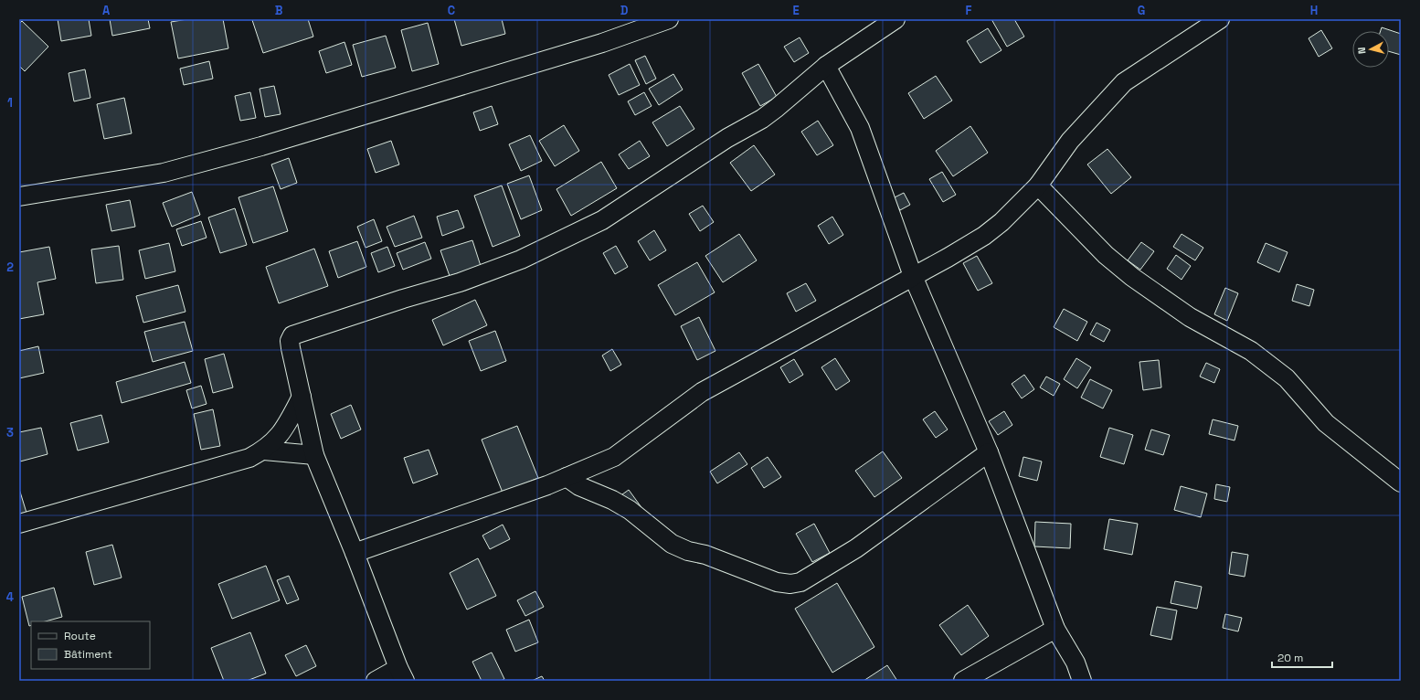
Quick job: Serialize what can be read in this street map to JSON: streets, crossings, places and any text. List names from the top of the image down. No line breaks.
{"legend":["Route","Bâtiment"],"scale_bar":"20 m","north":"left","grid":{"columns":["A","B","C","D","E","F","G","H"],"rows":["1","2","3","4"]}}
